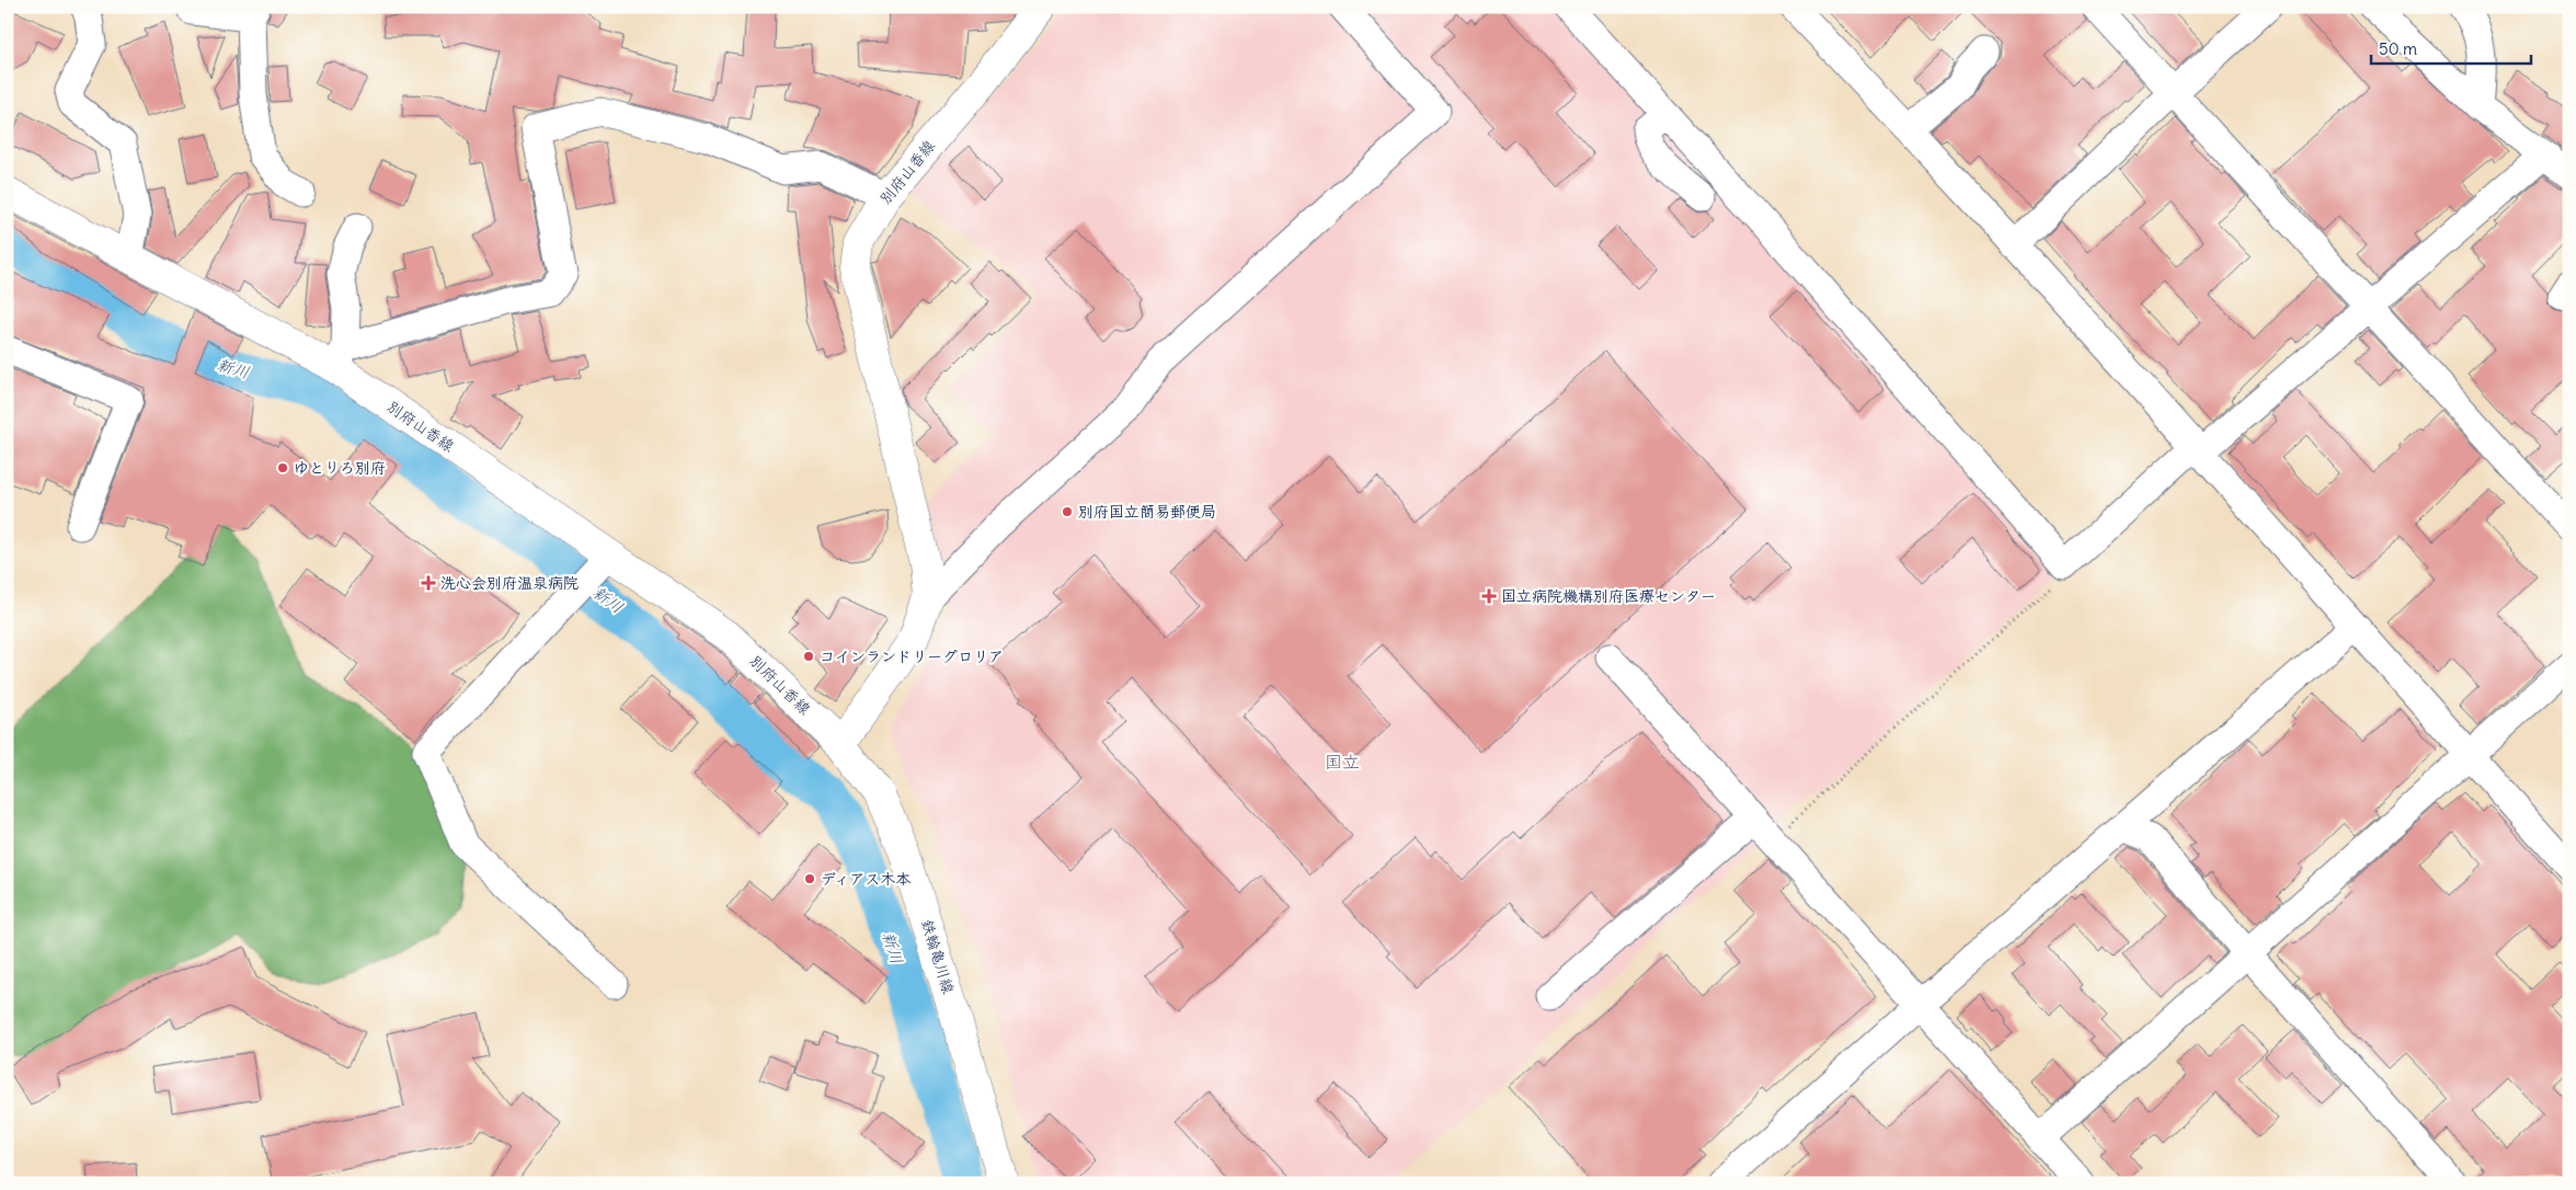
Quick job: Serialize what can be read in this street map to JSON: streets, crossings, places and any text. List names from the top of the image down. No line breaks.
{"streets":{"main road":["別府山香線","鉄輪亀川線"]},"crossings":[["別府山香線","鉄輪亀川線"]],"districts":["国立"],"water":["新川"],"places":{"other":["ゆとりろ別府","別府国立簡易郵便局","コインランドリーグロリア","ディアス木本"],"health":["洗心会別府温泉病院","国立病院機構別府医療センター"]},"scale_bar":"50 m"}
